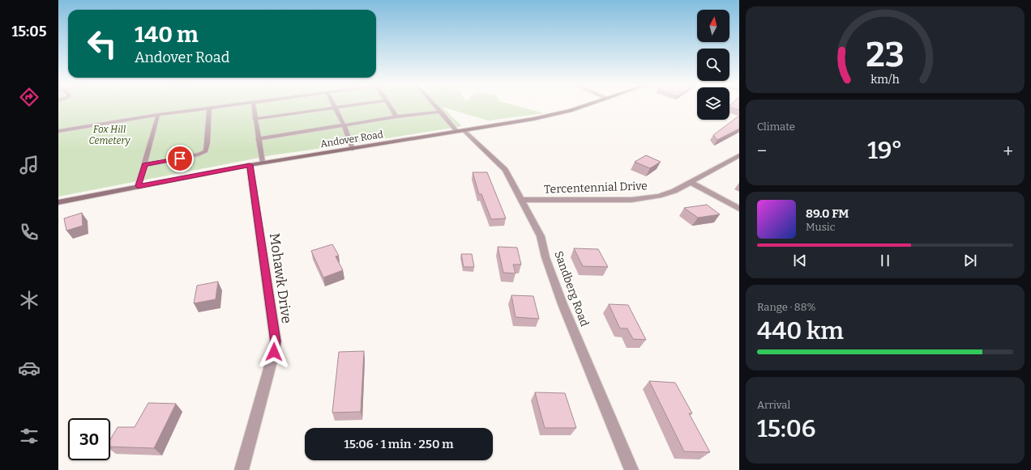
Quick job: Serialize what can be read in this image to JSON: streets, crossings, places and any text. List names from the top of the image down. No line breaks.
{"streets":{"main road":["Andover Road"],"street":["Tercentennial Drive","Mohawk Drive","Sandberg Road"]},"crossings":[["Andover Road","Mohawk Drive"],["Andover Road","Sandberg Road"],["Tercentennial Drive","Sandberg Road"]],"parks":["Fox Hill Cemetery"],"north":"top","page":{"tabs":"15:05","turn":["140 m","Andover Road"],"tile":["Climate",["Range · 88%","440 km"],["Arrival","15:06"]],"heat":["−","19°","+"],"song":["89.0 FM","Music"],"limit":"30","trip":"15:06 · 1 min · 250 m","gauge":["23","km/h"]}}
